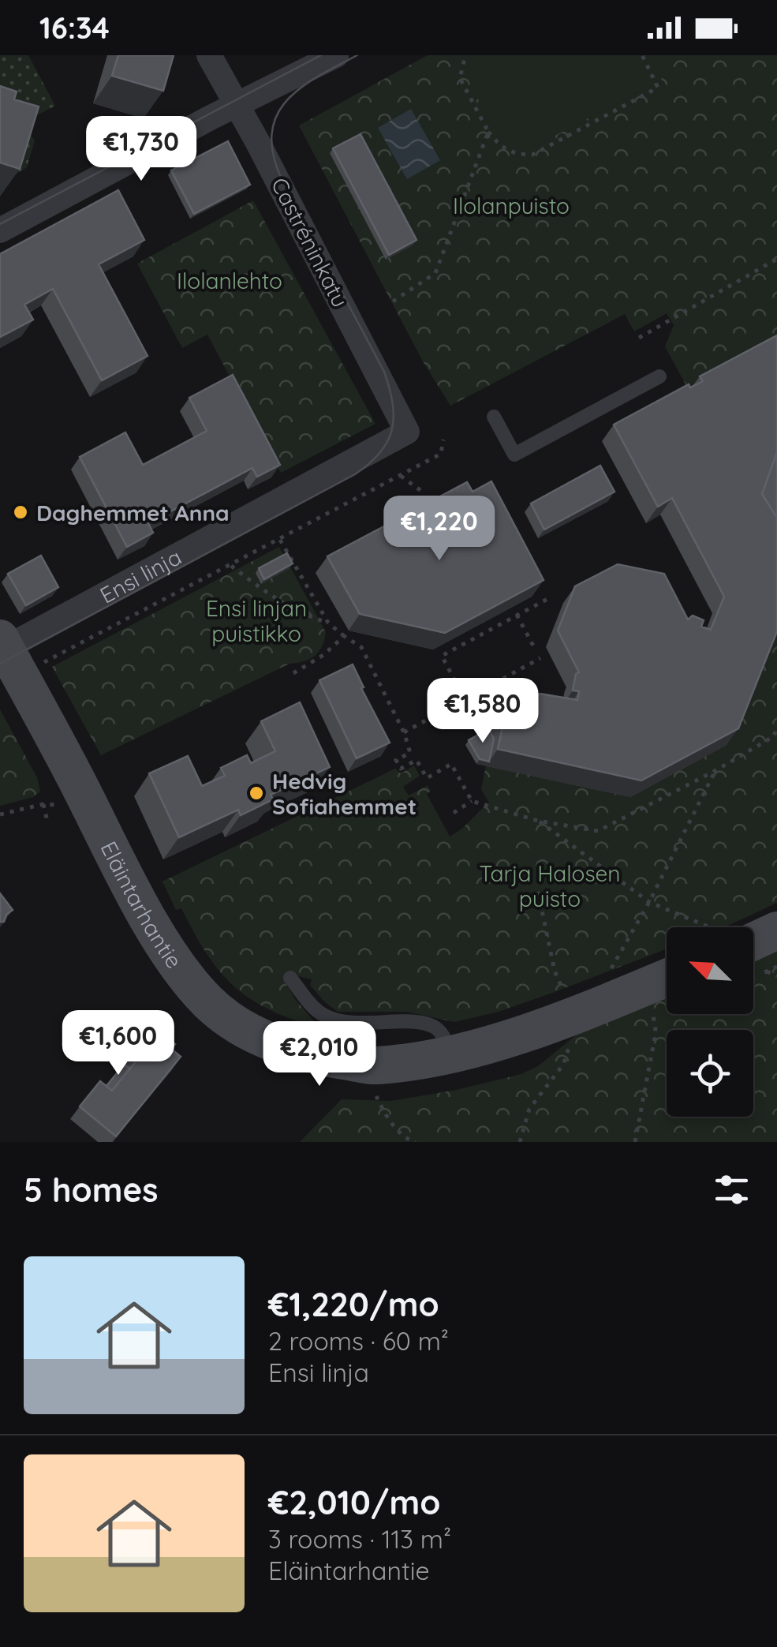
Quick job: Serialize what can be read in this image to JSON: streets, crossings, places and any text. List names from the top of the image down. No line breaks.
{"streets":{"main road":["Eläintarhantie"],"street":["Castréninkatu","Ensi linja"]},"crossings":[["Castréninkatu","Ensi linja"],["Ensi linja","Eläintarhantie"]],"parks":["Ilolanpuisto","Ilolanlehto","Ensi linjan puistikko","Tarja Halosen puisto"],"places":["Daghemmet Anna","Hedvig Sofiahemmet"],"north":"top left","page":{"status":"16:34","price":["€1,730","€1,220","€1,580","€1,600","€2,010"],"heading":"5 homes","list":[{"name":"€1,220/mo","note":"2 rooms · 60 m² · Ensi linja"},{"name":"€2,010/mo","note":"3 rooms · 113 m² · Eläintarhantie"}]}}
